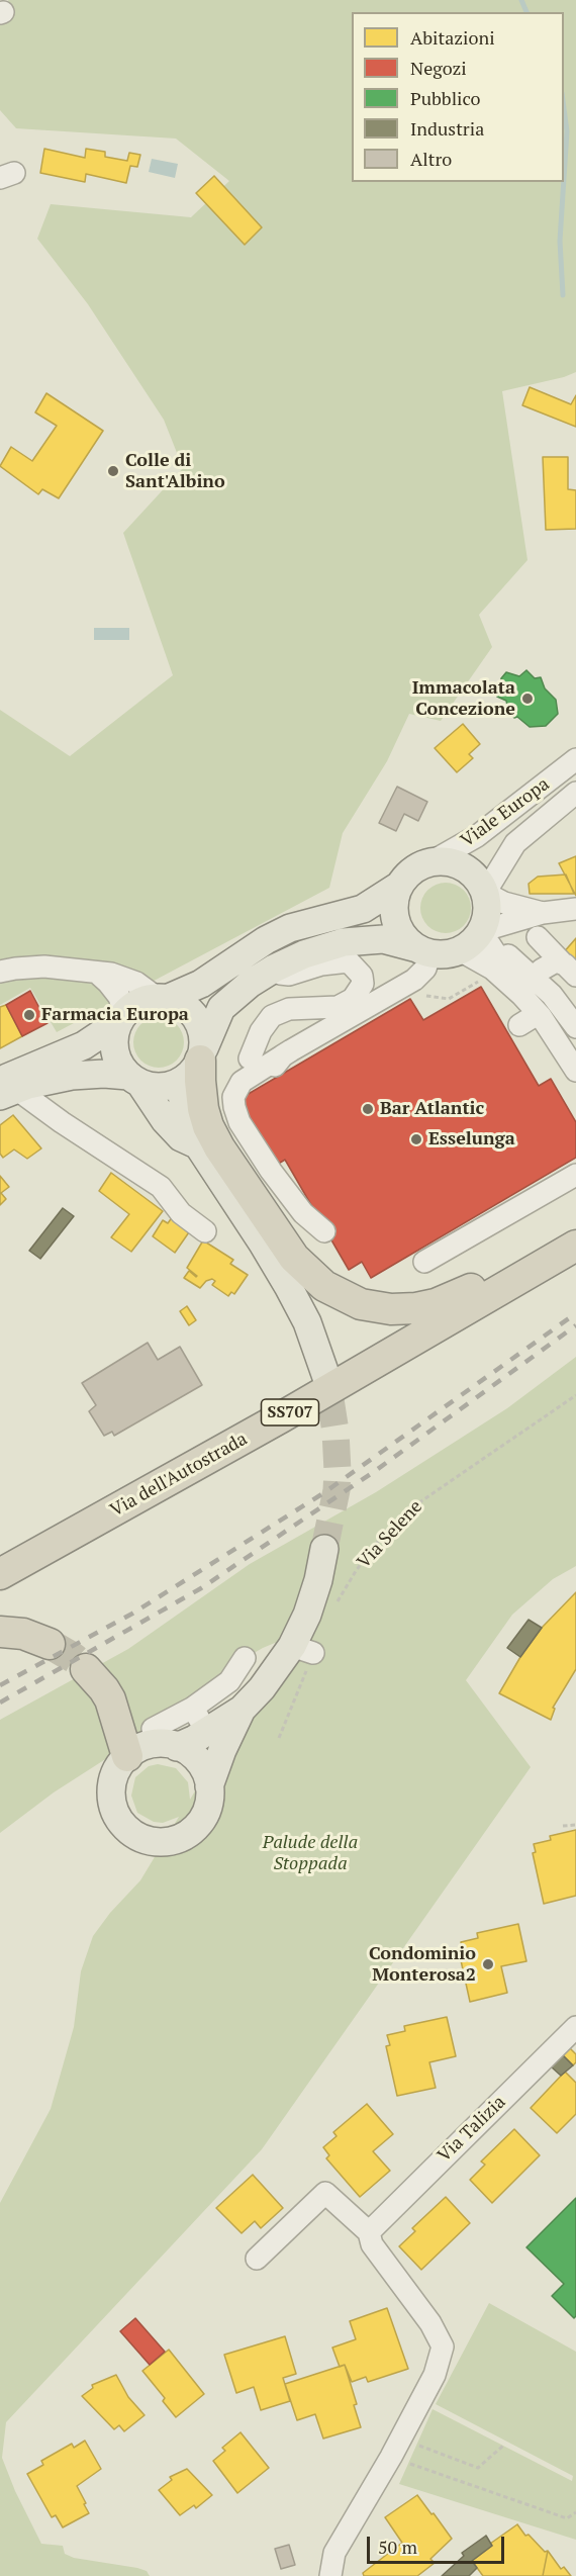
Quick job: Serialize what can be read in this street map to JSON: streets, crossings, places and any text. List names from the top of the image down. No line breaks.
{"streets":{"highway":["SS707","Via dell'Autostrada"],"street":["Viale Europa","Via Talizia"],"path":["Via Selene"]},"parks":["Palude della Stoppada"],"places":["Colle di Sant'Albino","Immacolata Concezione","Farmacia Europa","Bar Atlantic","Esselunga","Condominio Monterosa2"],"legend":["Abitazioni","Negozi","Pubblico","Industria","Altro"],"scale_bar":"50 m"}
